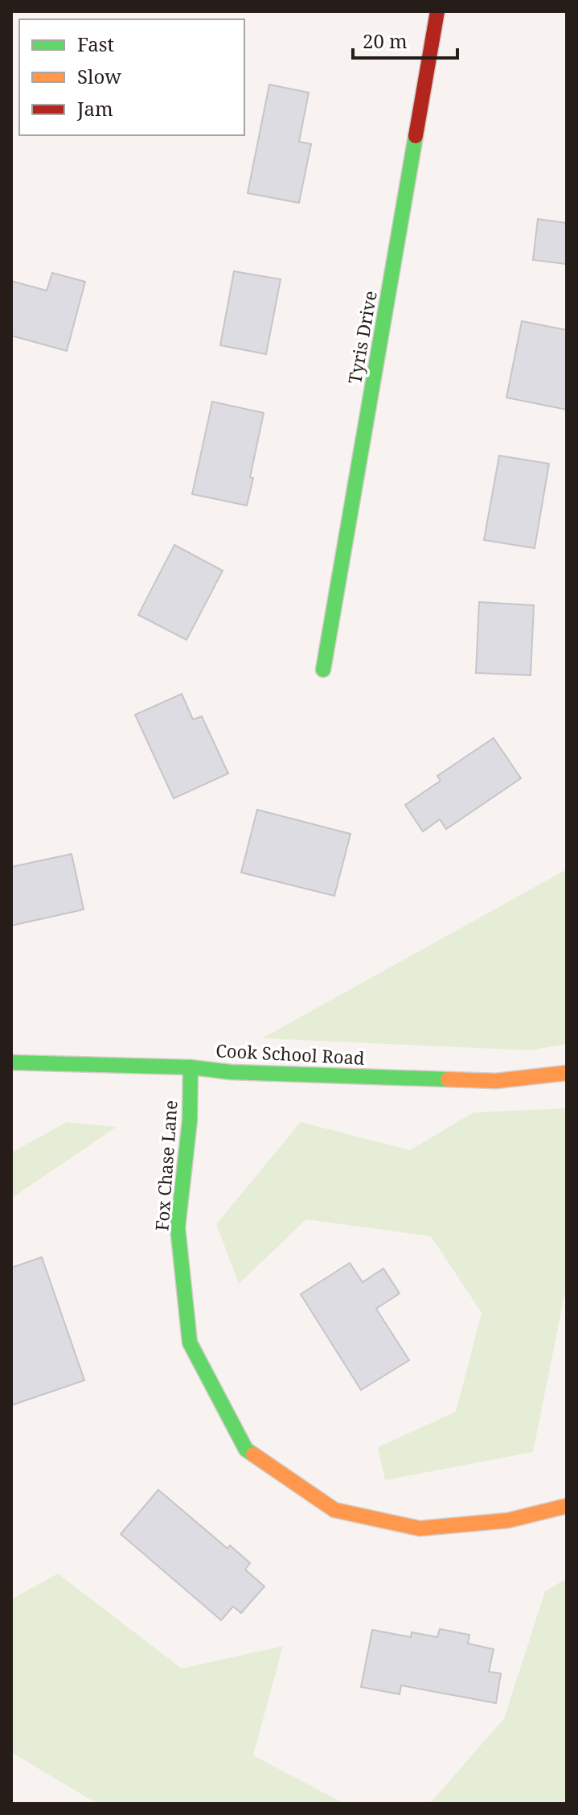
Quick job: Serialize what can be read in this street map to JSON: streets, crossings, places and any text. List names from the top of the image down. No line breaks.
{"streets":{"street":["Tyris Drive","Cook School Road","Fox Chase Lane"]},"crossings":[["Cook School Road","Fox Chase Lane"]],"legend":["Fast","Slow","Jam"],"scale_bar":"20 m"}
